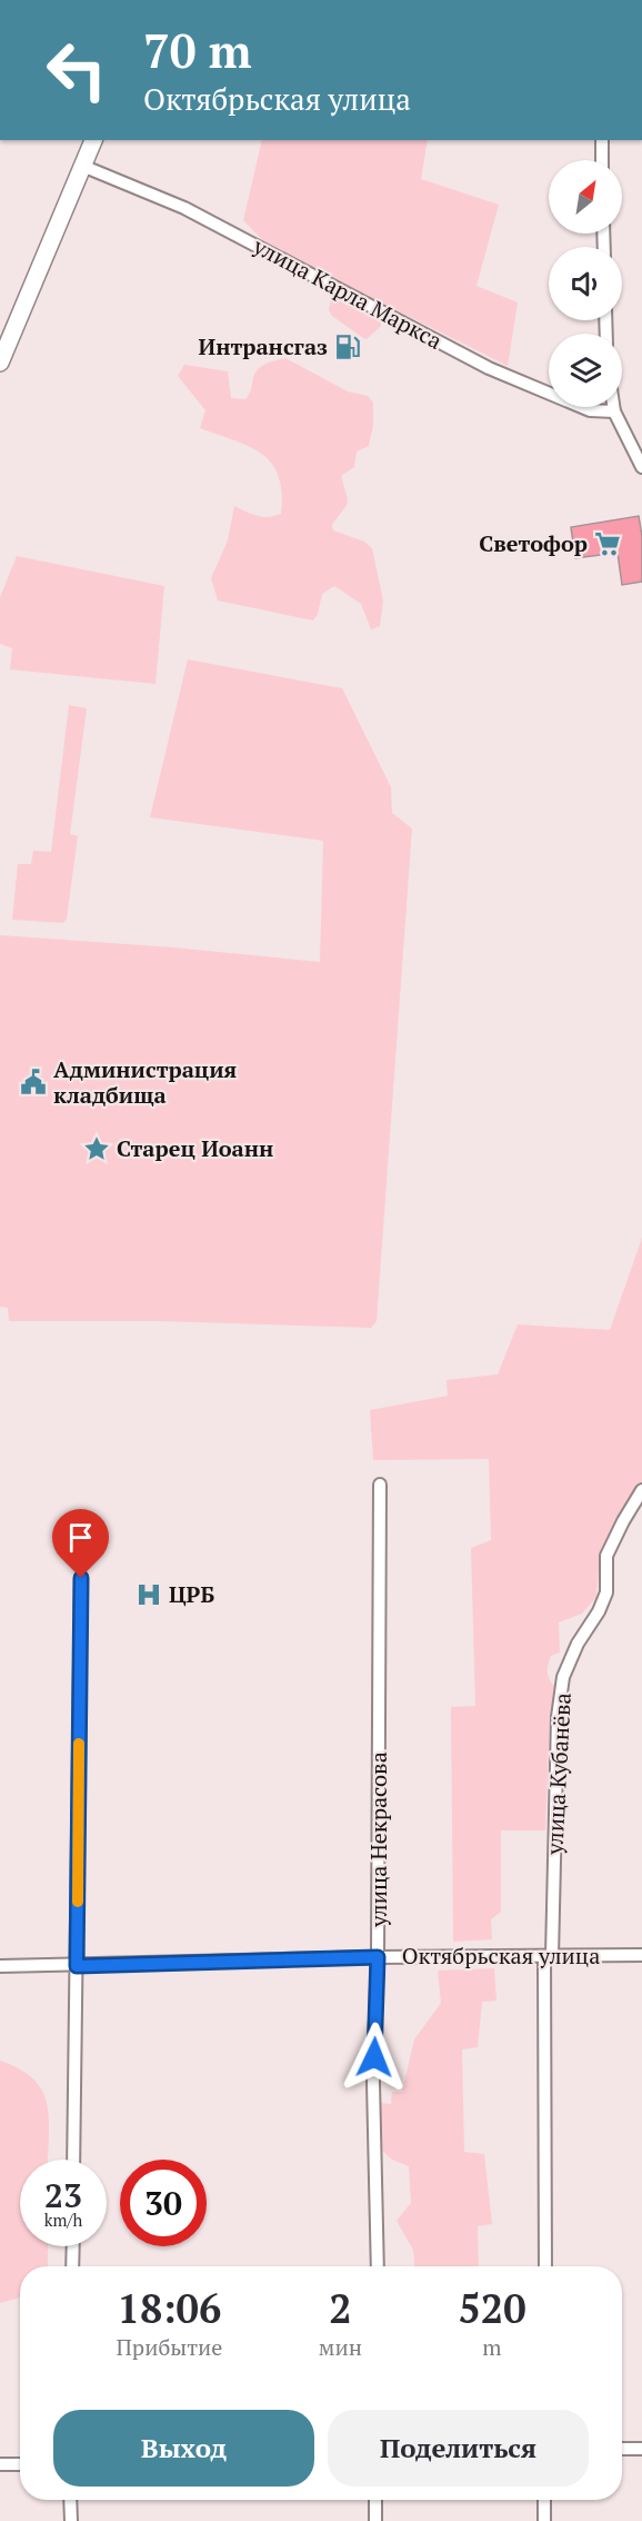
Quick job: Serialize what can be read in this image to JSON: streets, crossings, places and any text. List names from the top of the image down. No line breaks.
{"streets":{"street":["улица Карла Маркса","улица Кубанёва","улица Некрасова","Октябрьская улица"]},"crossings":[["улица Кубанёва","Октябрьская улица"],["улица Некрасова","Октябрьская улица"]],"places":{"fuel station":["Интрансгаз"],"supermarket":["Светофор"],"public building":["Администрация кладбища"],"place":["Старец Иоанн"],"hospital":["ЦРБ"]},"north":"top right","page":{"turn":["70 m","Октябрьская улица"],"speed":"23 km/h","limit":"30","eta":["18:06","Прибытие","2","мин","520","m"],"buttons":["Выход","Поделиться"]}}
